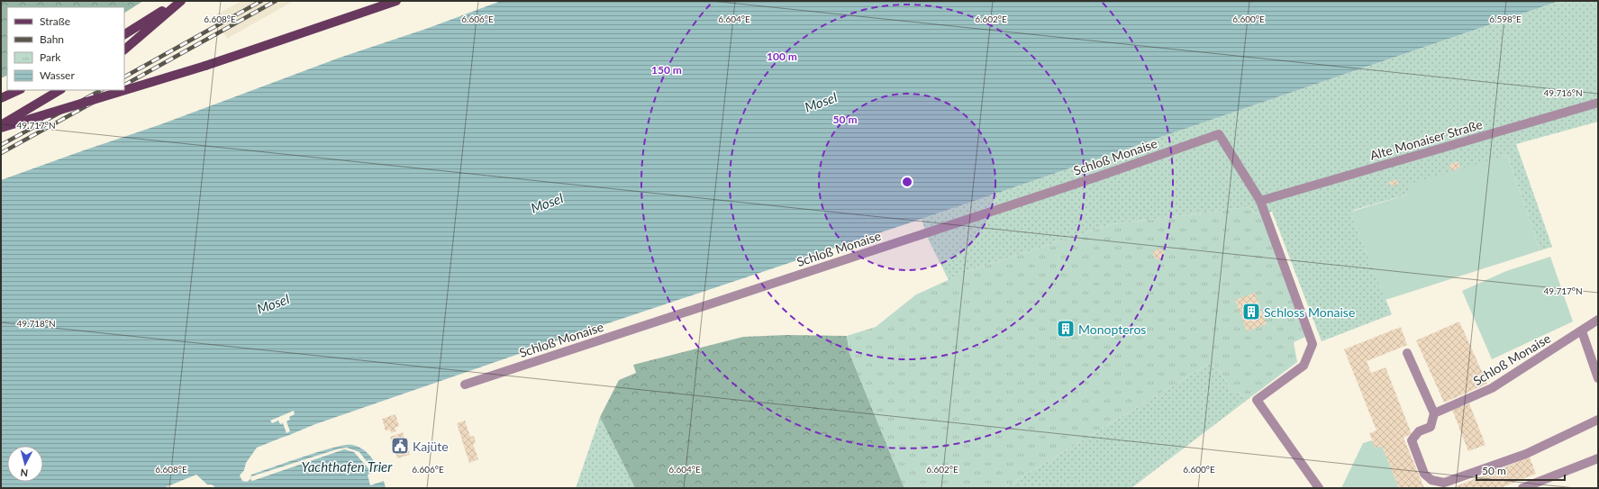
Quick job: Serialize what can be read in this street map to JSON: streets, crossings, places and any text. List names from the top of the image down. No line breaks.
{"streets":{"street":["Alte Monaiser Straße","Schloß Monaise"]},"crossings":[["Alte Monaiser Straße","Schloß Monaise"]],"water":["Mosel","Yachthafen Trier"],"places":{"building":["Schloss Monaise","Monopteros"],"public building":["Kajüte"]},"legend":["Straße","Bahn","Park","Wasser"],"scale_bar":"50 m","north":"bottom","coordinates":["6.608°E","6.606°E","6.604°E","6.602°E","6.600°E","6.598°E","49.716°N","49.717°N","49.718°N"],"rings":["100 m","150 m","50 m"]}
